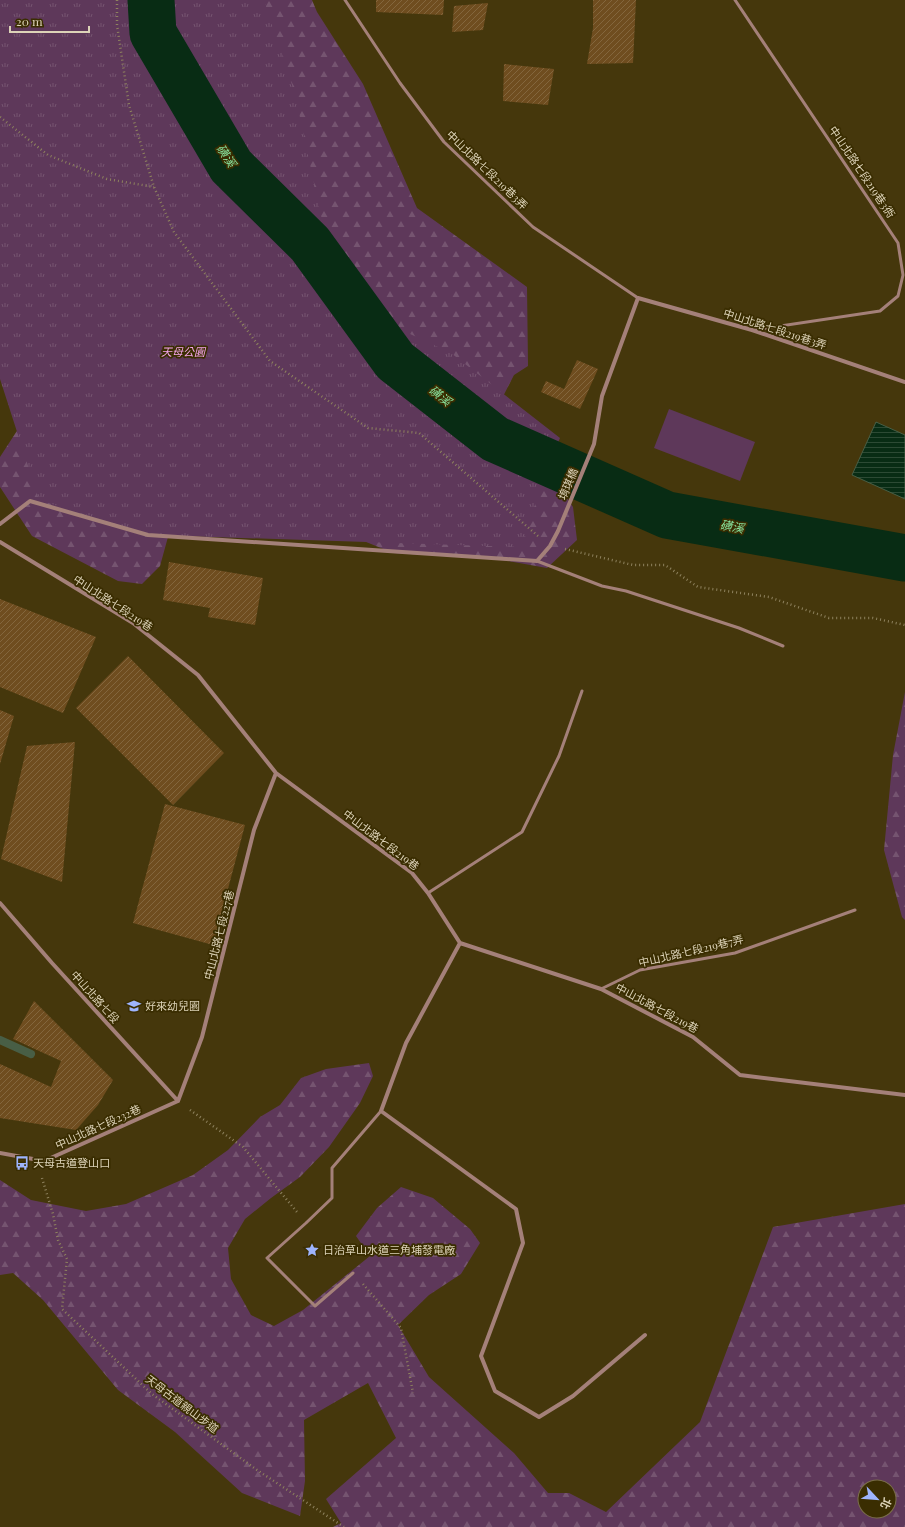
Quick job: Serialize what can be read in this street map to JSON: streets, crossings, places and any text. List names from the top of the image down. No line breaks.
{"streets":{"street":["中山北路七段219巷3弄","堉琪橋","中山北路七段219巷","中山北路七段227巷","中山北路七段","中山北路七段232巷"],"lane":["中山北路七段219巷3衖","中山北路七段219巷7弄"],"path":["天母古道親山步道"]},"crossings":[["中山北路七段219巷3弄","中山北路七段219巷3衖"],["中山北路七段219巷3弄","堉琪橋"],["中山北路七段219巷","中山北路七段227巷"],["中山北路七段219巷","中山北路七段219巷7弄"],["中山北路七段227巷","中山北路七段"],["中山北路七段227巷","中山北路七段232巷"],["中山北路七段","中山北路七段232巷"]],"water":["磺溪"],"parks":["天母公園"],"places":{"school or university":["好來幼兒園"],"bus stop":["天母古道登山口"],"place":["日治草山水道三角埔發電廠"]},"scale_bar":"20 m","north":"bottom right"}
